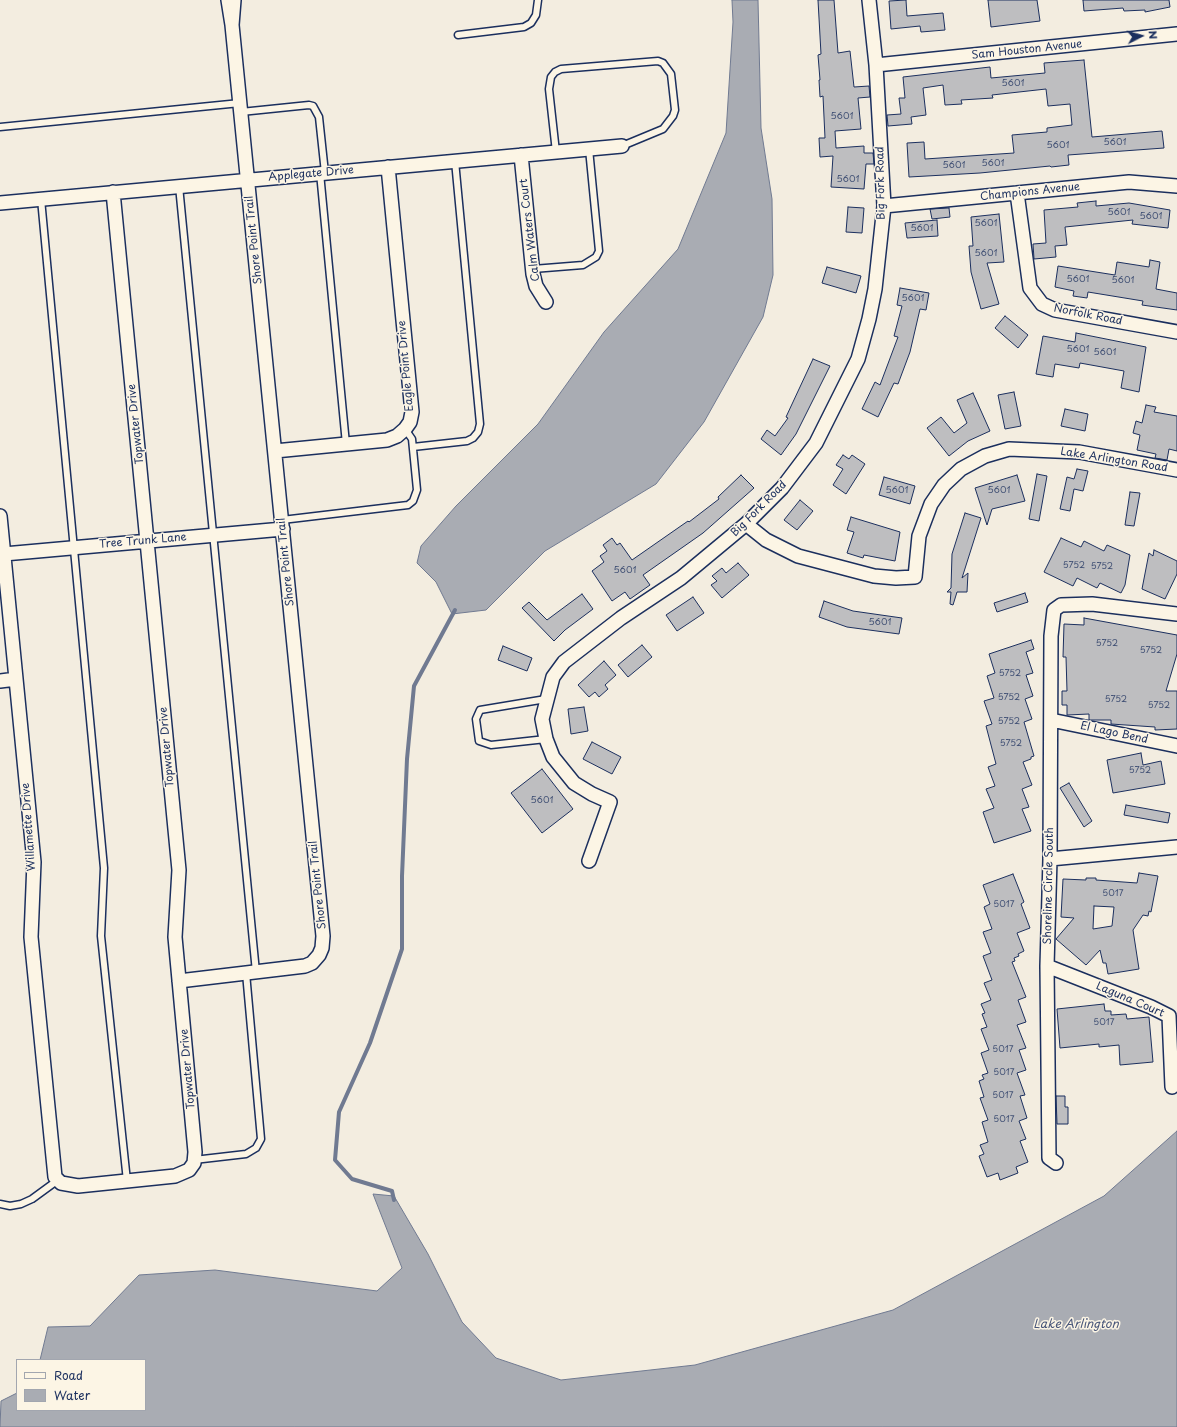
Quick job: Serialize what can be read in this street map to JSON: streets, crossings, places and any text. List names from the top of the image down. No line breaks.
{"streets":{"street":["Sam Houston Avenue","Applegate Drive","Big Fork Road","Champions Avenue","Calm Waters Court","Shore Point Trail","Norfolk Road","Eagle Point Drive","Topwater Drive","Lake Arlington Road","Tree Trunk Lane","El Lago Bend","Willamette Drive","Shoreline Circle South","Laguna Court"]},"crossings":[["Sam Houston Avenue","Big Fork Road"],["Applegate Drive","Calm Waters Court"],["Applegate Drive","Shore Point Trail"],["Applegate Drive","Eagle Point Drive"],["Applegate Drive","Topwater Drive"],["Big Fork Road","Champions Avenue"],["Big Fork Road","Lake Arlington Road"],["Champions Avenue","Norfolk Road"],["Shore Point Trail","Topwater Drive"],["Shore Point Trail","Tree Trunk Lane"],["Topwater Drive","Tree Trunk Lane"],["Tree Trunk Lane","Willamette Drive"],["El Lago Bend","Shoreline Circle South"],["Shoreline Circle South","Laguna Court"]],"water":["Lake Arlington"],"house_numbers":["5601","5601","5601","5601","5601","5601","5601","5601","5601","5601","5601","5601","5601","5601","5601","5601","5601","5601","5601","5752","5752","5601","5601","5752","5752","5752","5752","5752","5752","5752","5752","5752","5601","5017","5017","5017","5017","5017","5017","5017"],"legend":["Road","Water"],"north":"right"}
